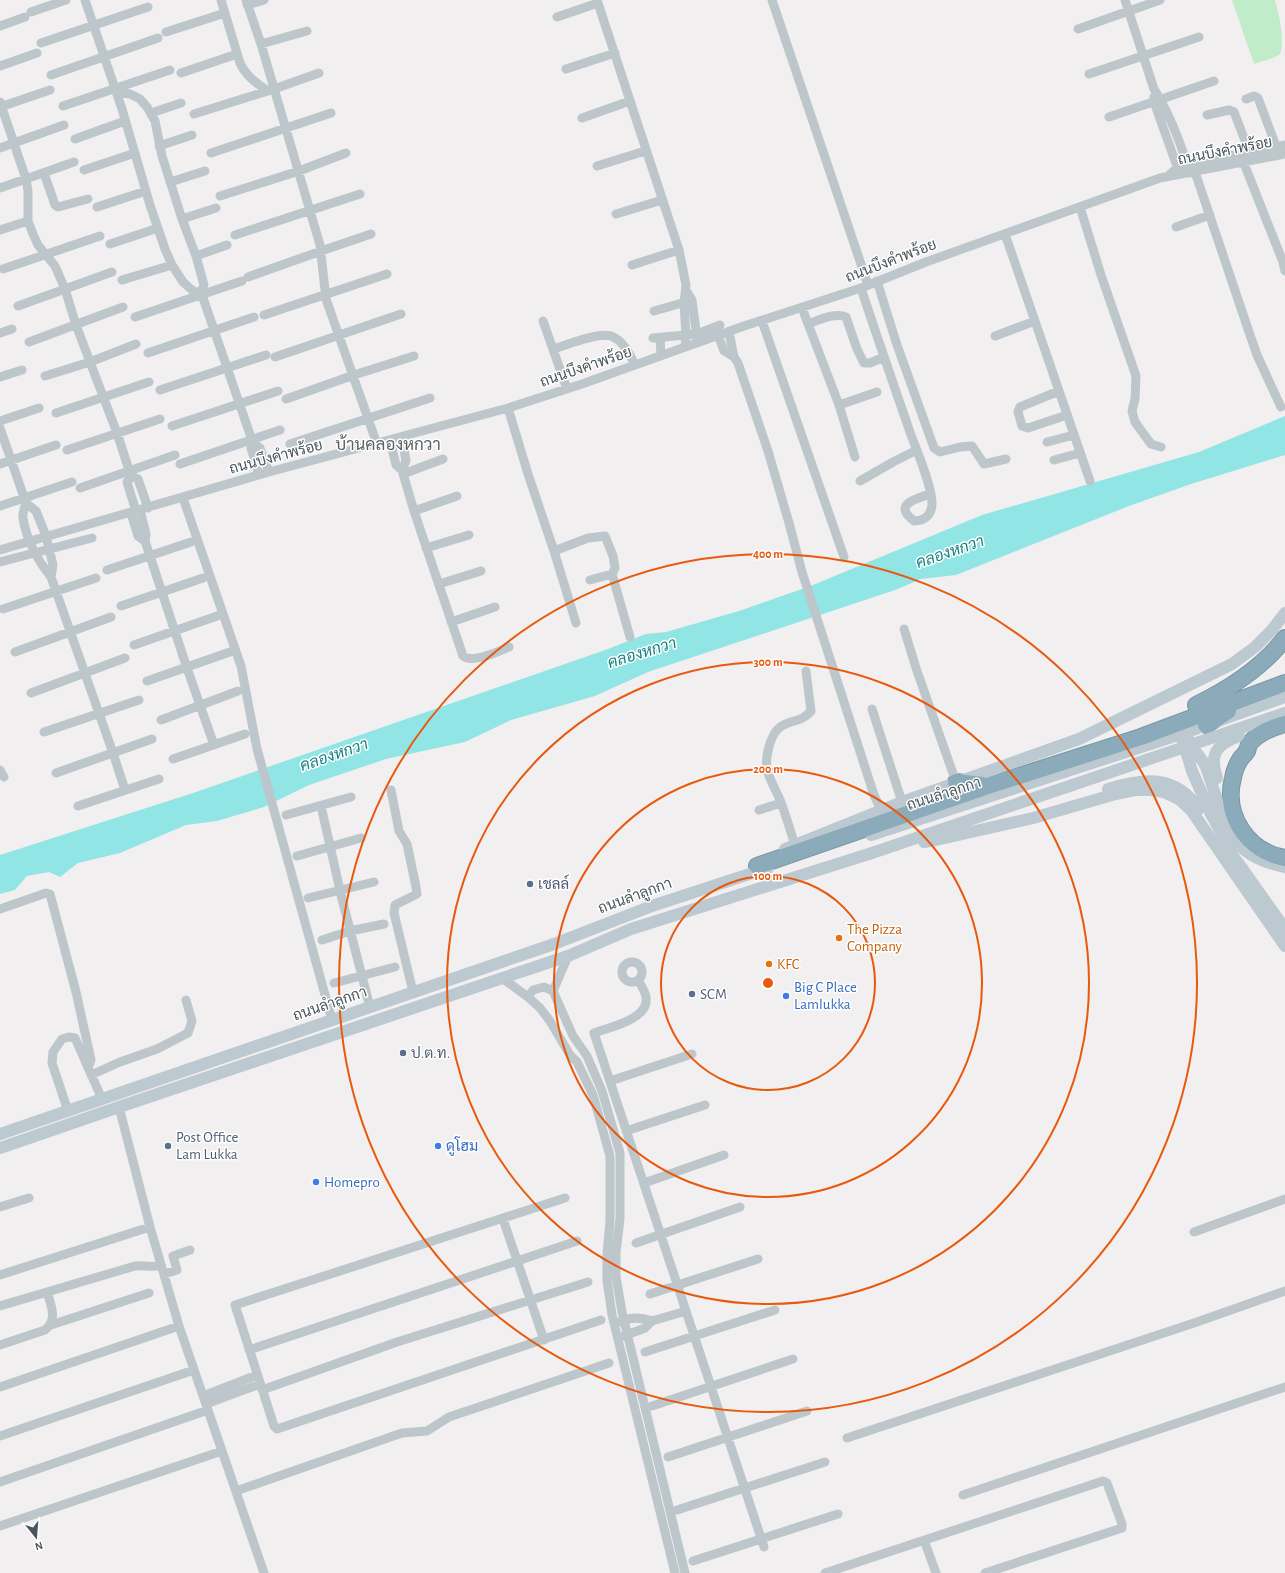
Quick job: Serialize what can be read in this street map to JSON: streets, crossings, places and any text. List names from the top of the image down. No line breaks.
{"streets":{"main road":["ถนนลำลูกกา"],"street":["ถนนบึงคำพร้อย"]},"districts":["บ้านคลองหกวา"],"water":["คลองหกวา"],"places":["เชลล์","The Pizza Company","KFC","SCM","Big C Place Lamlukka","ป.ต.ท.","Post Office Lam Lukka","ดูโฮม","Homepro"],"north":"bottom","rings":["400 m","300 m","200 m","100 m"]}
